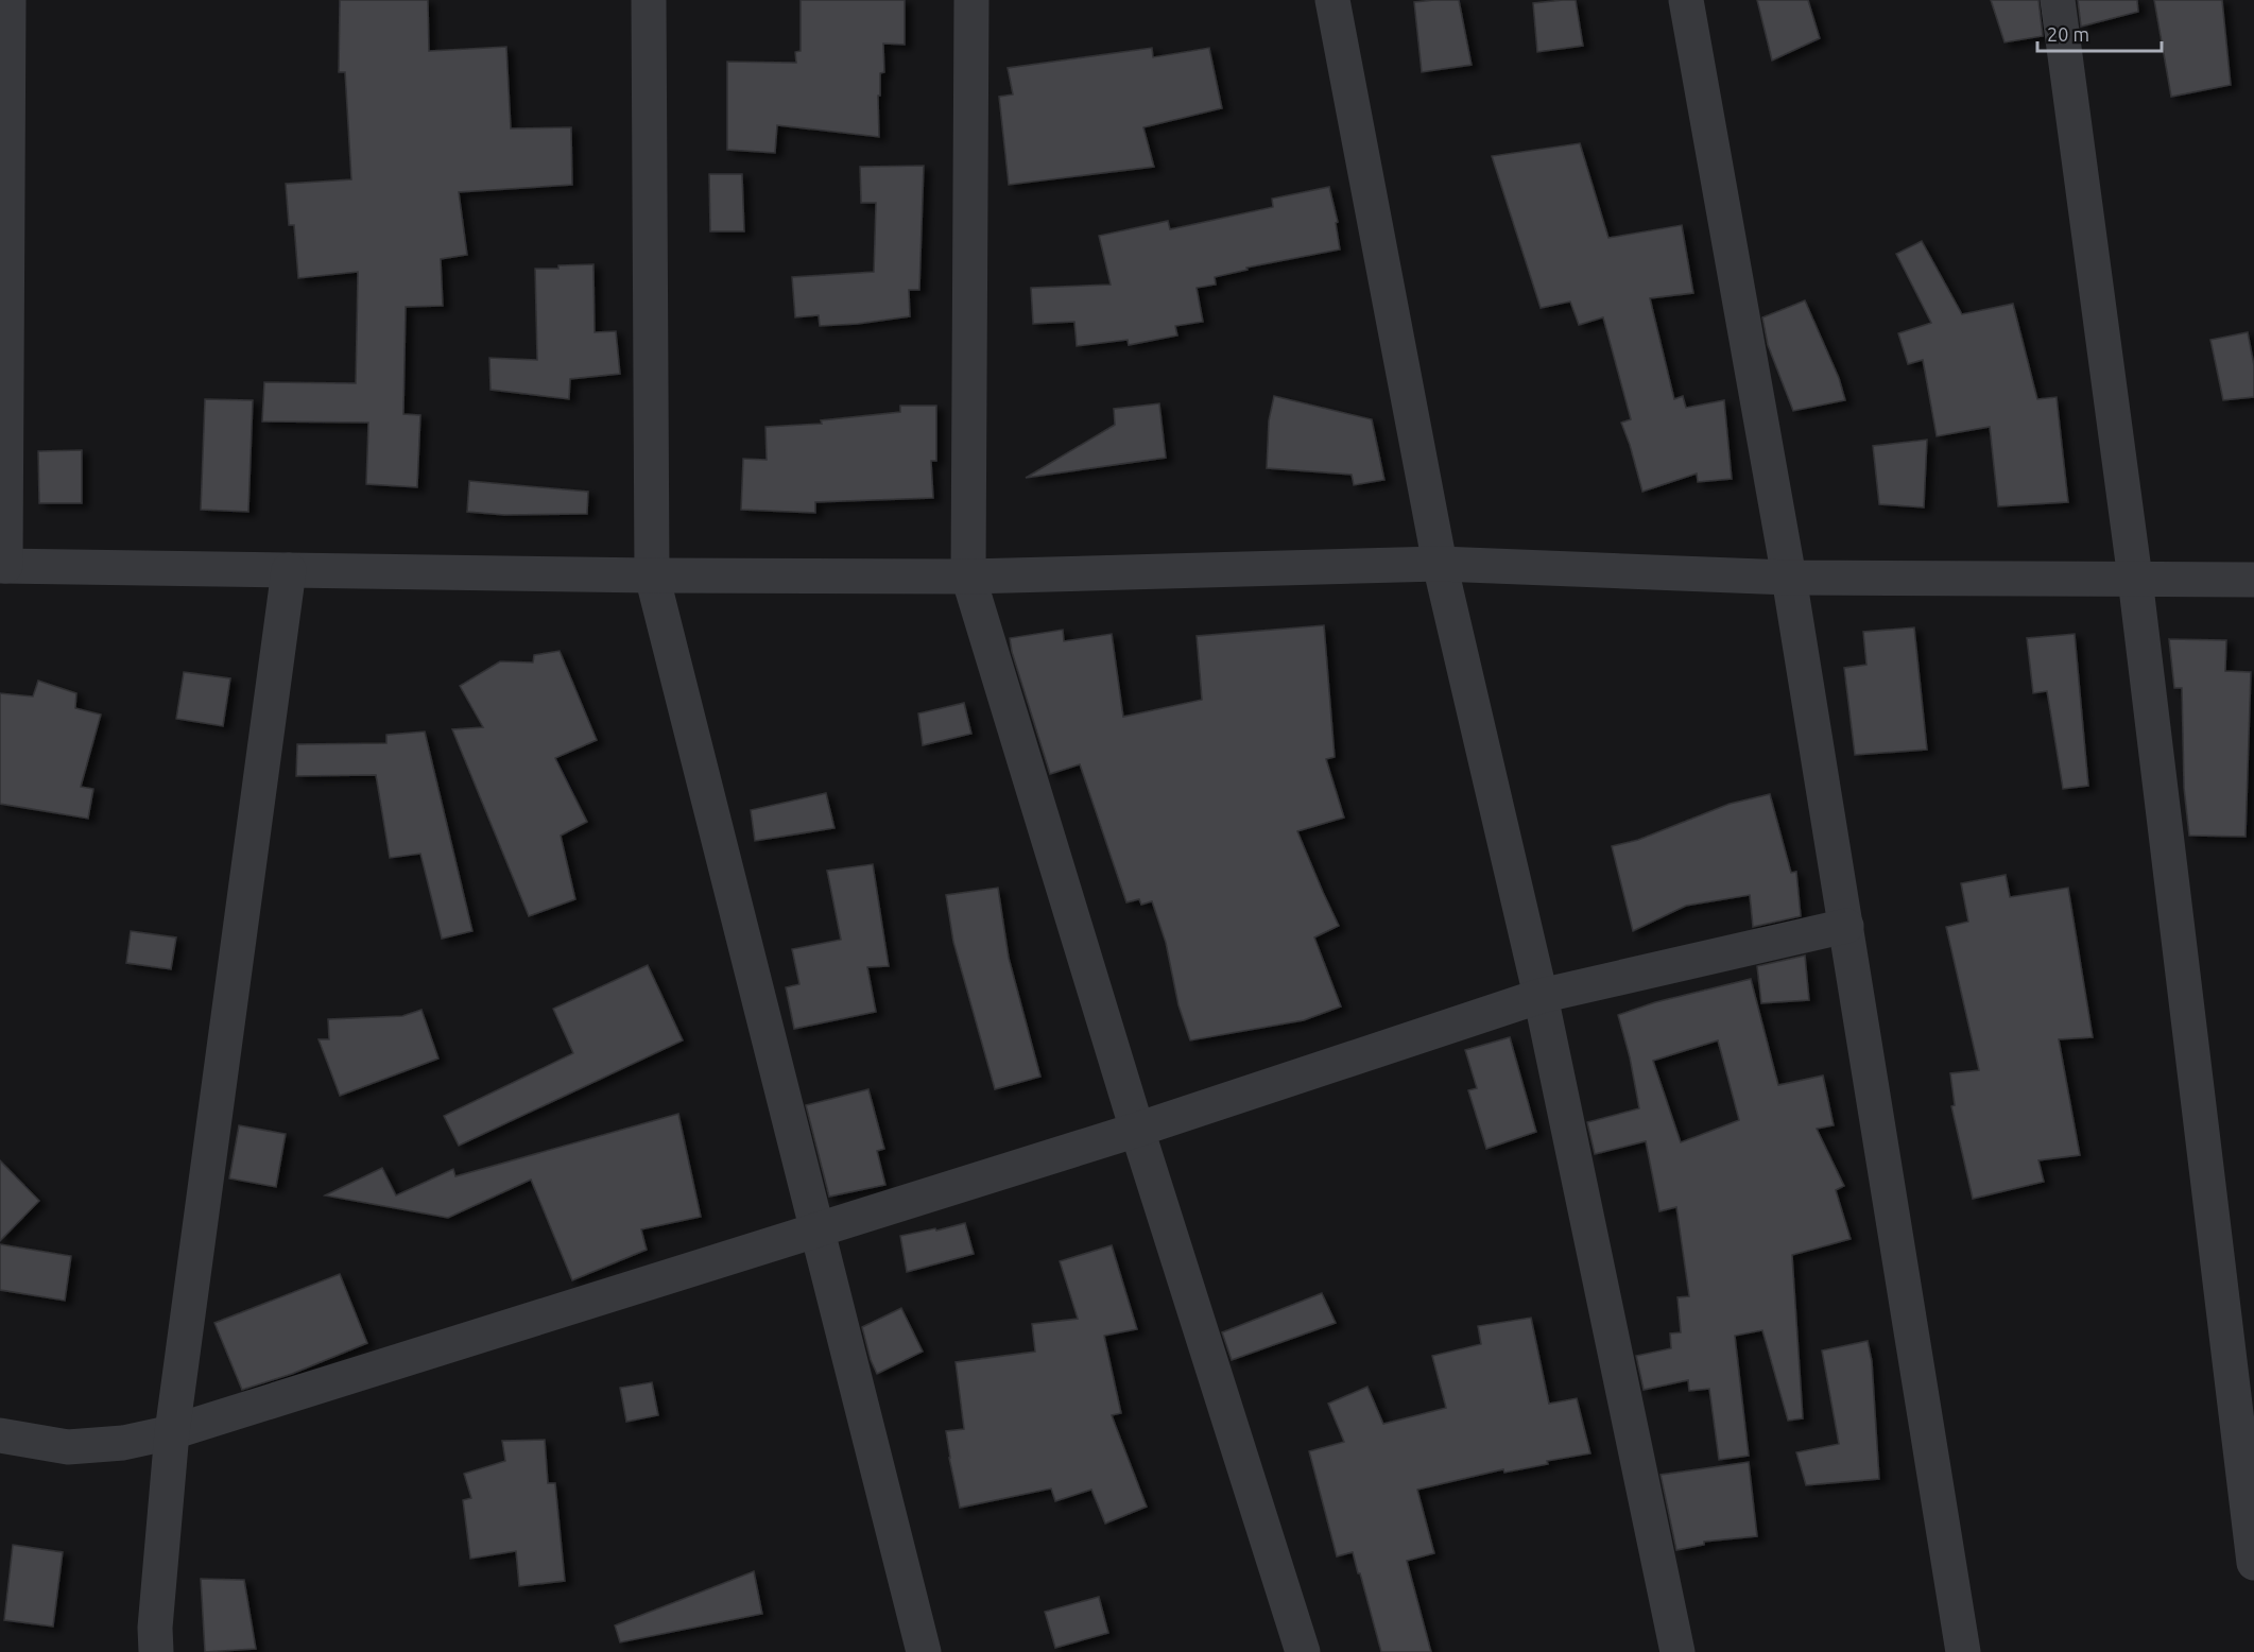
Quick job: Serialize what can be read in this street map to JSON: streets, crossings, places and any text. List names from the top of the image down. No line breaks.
{"scale_bar":"20 m"}
